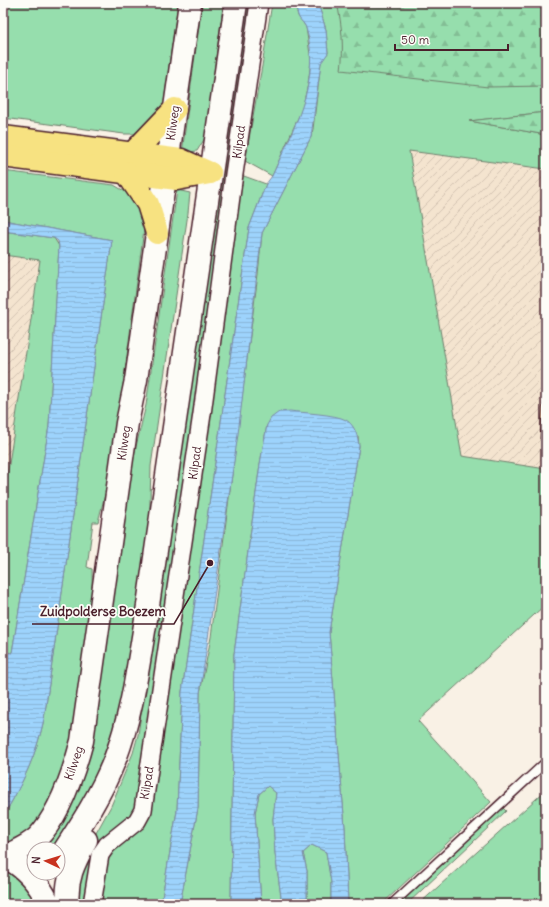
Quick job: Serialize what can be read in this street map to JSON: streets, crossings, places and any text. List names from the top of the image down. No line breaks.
{"streets":{"main road":["Kilweg"],"street":["Kilpad"]},"places":["Zuidpolderse Boezem"],"scale_bar":"50 m","north":"left"}
